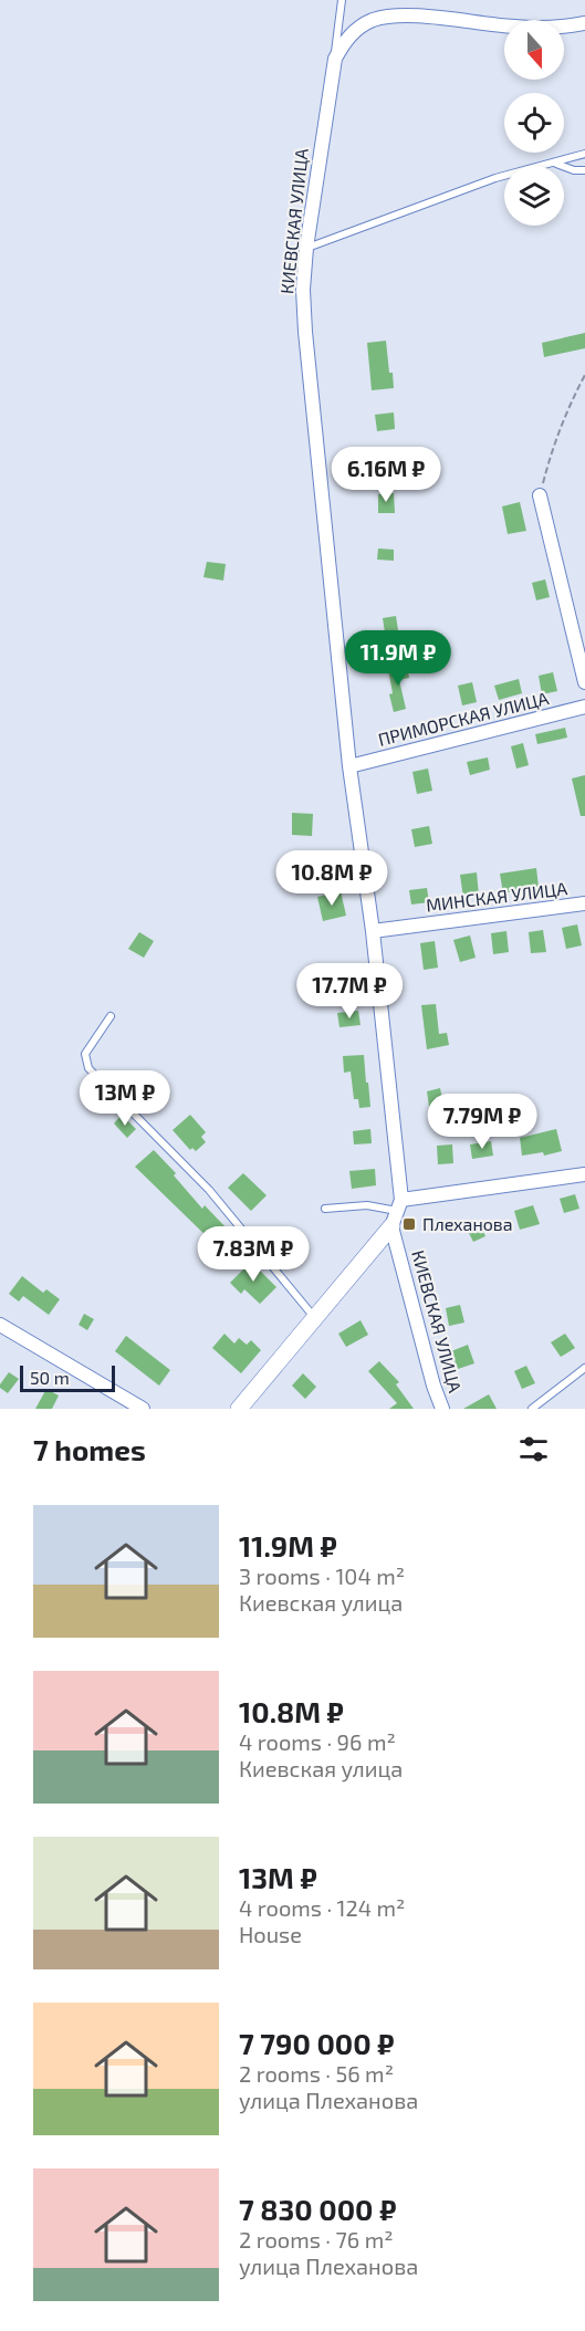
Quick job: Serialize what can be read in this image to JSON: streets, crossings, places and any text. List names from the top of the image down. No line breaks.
{"streets":{"street":["КИЕВСКАЯ УЛИЦА","ПРИМОРСКАЯ УЛИЦА","МИНСКАЯ УЛИЦА"]},"crossings":[["КИЕВСКАЯ УЛИЦА","ПРИМОРСКАЯ УЛИЦА"],["КИЕВСКАЯ УЛИЦА","МИНСКАЯ УЛИЦА"]],"places":{"transit":["Плеханова"]},"scale_bar":"50 m","north":"bottom","page":{"price":["6.16M ₽","11.9M ₽","10.8M ₽","17.7M ₽","13M ₽","7.79M ₽","7.83M ₽"],"scale":"50 m","heading":"7 homes","list":[{"name":"11.9M ₽","note":"3 rooms · 104 m² · Киевская улица"},{"name":"10.8M ₽","note":"4 rooms · 96 m² · Киевская улица"},{"name":"13M ₽","note":"4 rooms · 124 m² · House"},{"name":"7 790 000 ₽","note":"2 rooms · 56 m² · улица Плеханова"},{"name":"7 830 000 ₽","note":"2 rooms · 76 m² · улица Плеханова"}]}}
